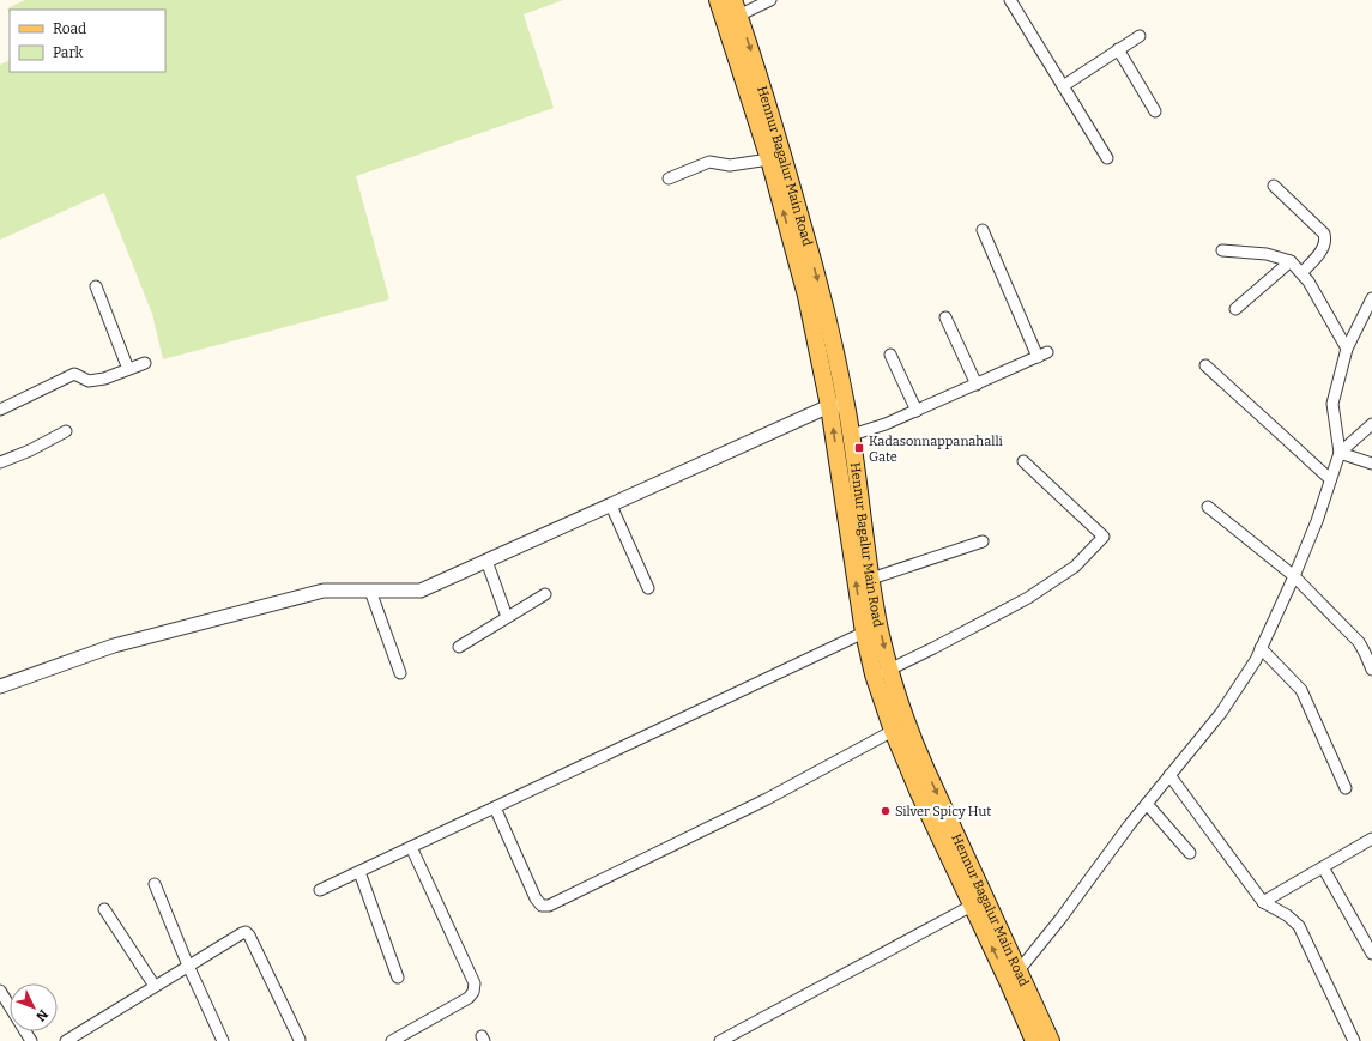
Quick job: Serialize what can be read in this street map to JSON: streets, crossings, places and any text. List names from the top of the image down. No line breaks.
{"streets":{"main road":["Hennur Bagalur Main Road"]},"places":{"transit":["Kadasonnappanahalli Gate"],"other":["Silver Spicy Hut"]},"legend":["Road","Park"],"north":"bottom right"}
